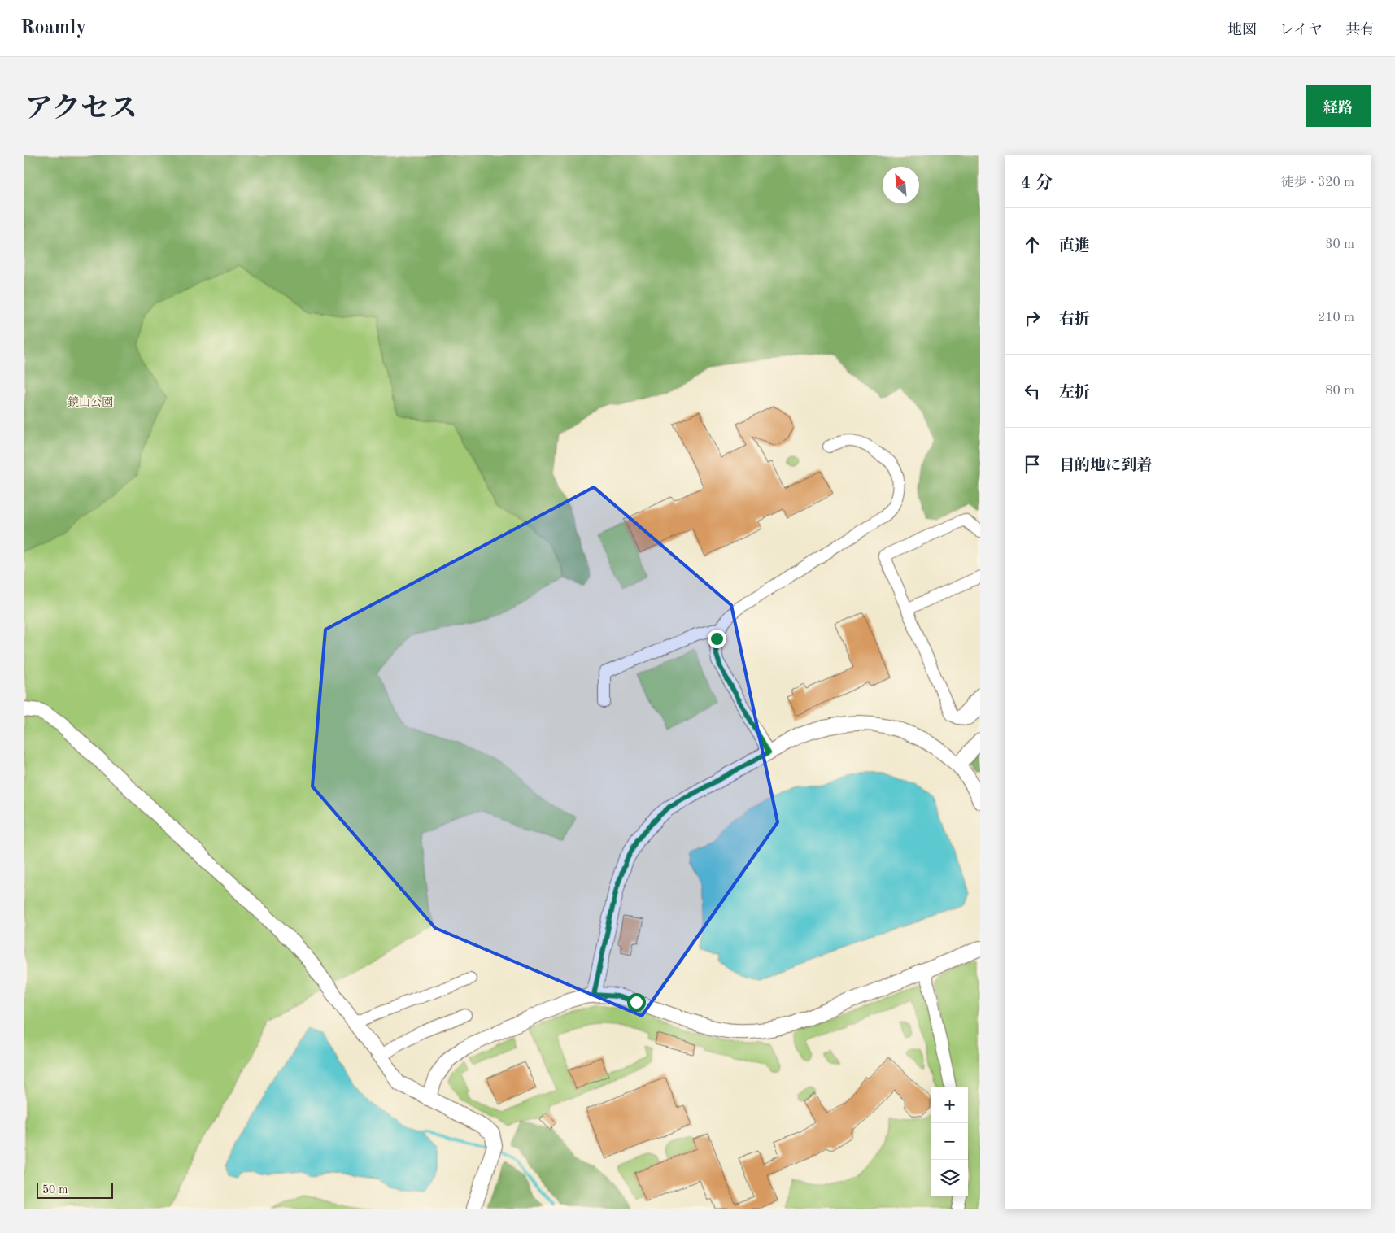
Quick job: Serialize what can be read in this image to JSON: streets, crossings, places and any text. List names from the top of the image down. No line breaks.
{"parks":["鏡山公園"],"scale_bar":"50 m","north":"top left","page":{"header":"Roamly","nav":["地図","レイヤ","共有"],"title":"アクセス","buttons":"経路","heading":["4 分","徒歩 · 320 m"],"list":[["直進","30 m"],["右折","210 m"],["左折","80 m"],"目的地に到着"],"map_buttons":["+","−"],"scale":"50 m"}}
